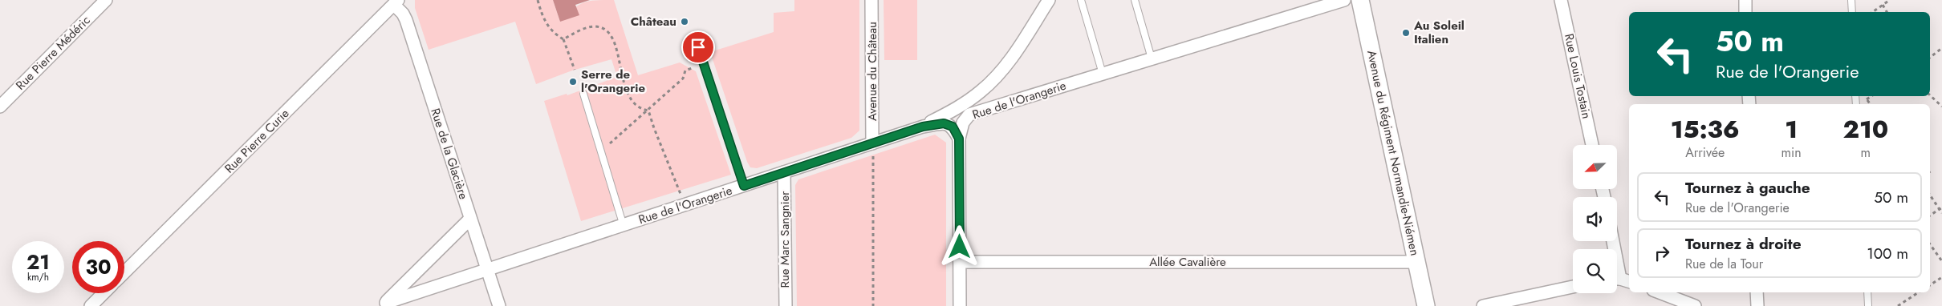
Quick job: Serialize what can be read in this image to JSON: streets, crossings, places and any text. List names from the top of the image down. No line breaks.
{"streets":{"main road":["Avenue du Régiment Normandie-Niémen"],"street":["Rue Pierre Médéric","Avenue du Château","Rue Louis Tostain","Rue de l'Orangerie","Rue Pierre Curie","Rue de la Glacière","Rue Marc Sangnier","Allée Cavalière"]},"crossings":[["Avenue du Château","Rue de l'Orangerie"],["Rue de l'Orangerie","Rue de la Glacière"],["Rue de l'Orangerie","Rue Marc Sangnier"],["Rue Pierre Curie","Rue de la Glacière"],["Avenue du Régiment Normandie-Niémen","Allée Cavalière"]],"places":["Château","Au Soleil Italien","Serre de l'Orangerie"],"north":"bottom left","page":{"turn":["50 m","Rue de l'Orangerie"],"eta":["15:36","Arrivée","1","min","210","m"],"list":[{"name":"Tournez à gauche","note":"Rue de l'Orangerie","value":"50 m"},{"name":"Tournez à droite","note":"Rue de la Tour","value":"100 m"}],"speed":"21 km/h","limit":"30"}}
